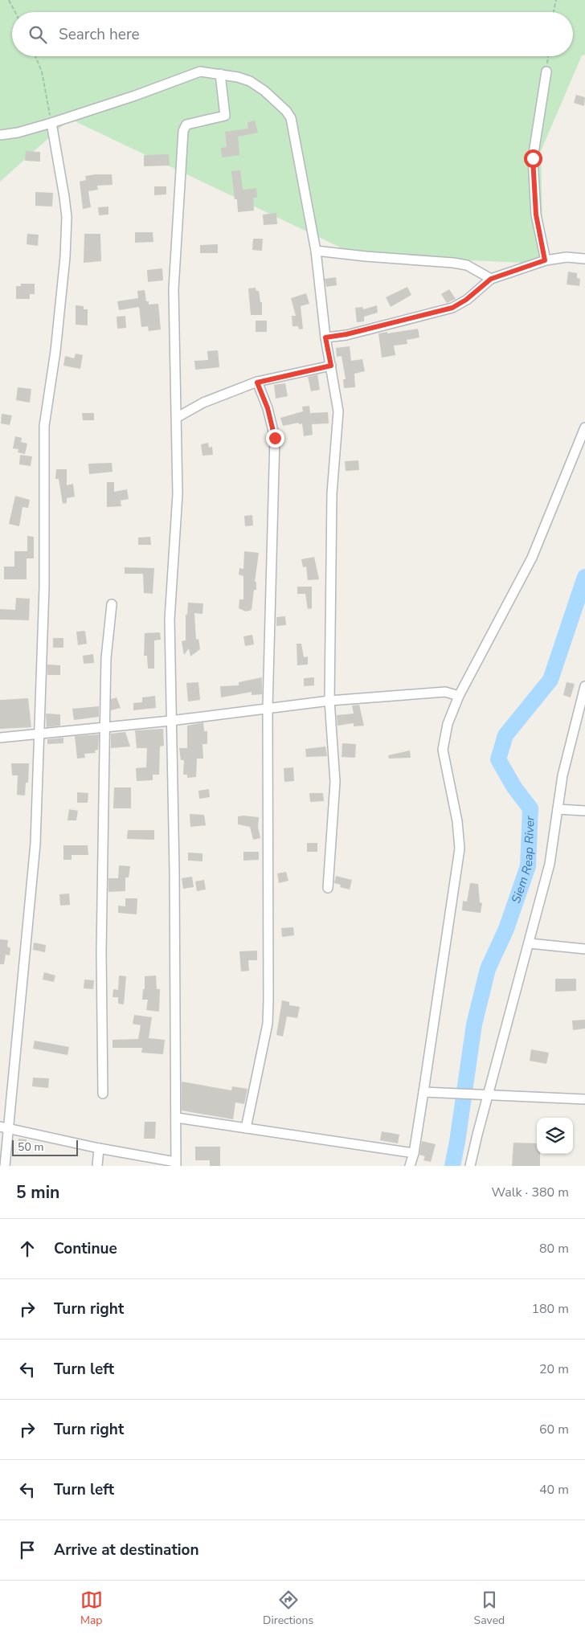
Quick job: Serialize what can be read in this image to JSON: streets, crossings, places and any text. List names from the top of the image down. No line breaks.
{"water":["Siem Reap River"],"scale_bar":"50 m","page":{"search":"Search here","scale":"50 m","heading":["5 min","Walk · 380 m"],"list":[["Continue","80 m"],["Turn right","180 m"],["Turn left","20 m"],["Turn right","60 m"],["Turn left","40 m"],"Arrive at destination"],"nav":["Map","Directions","Saved"]}}
